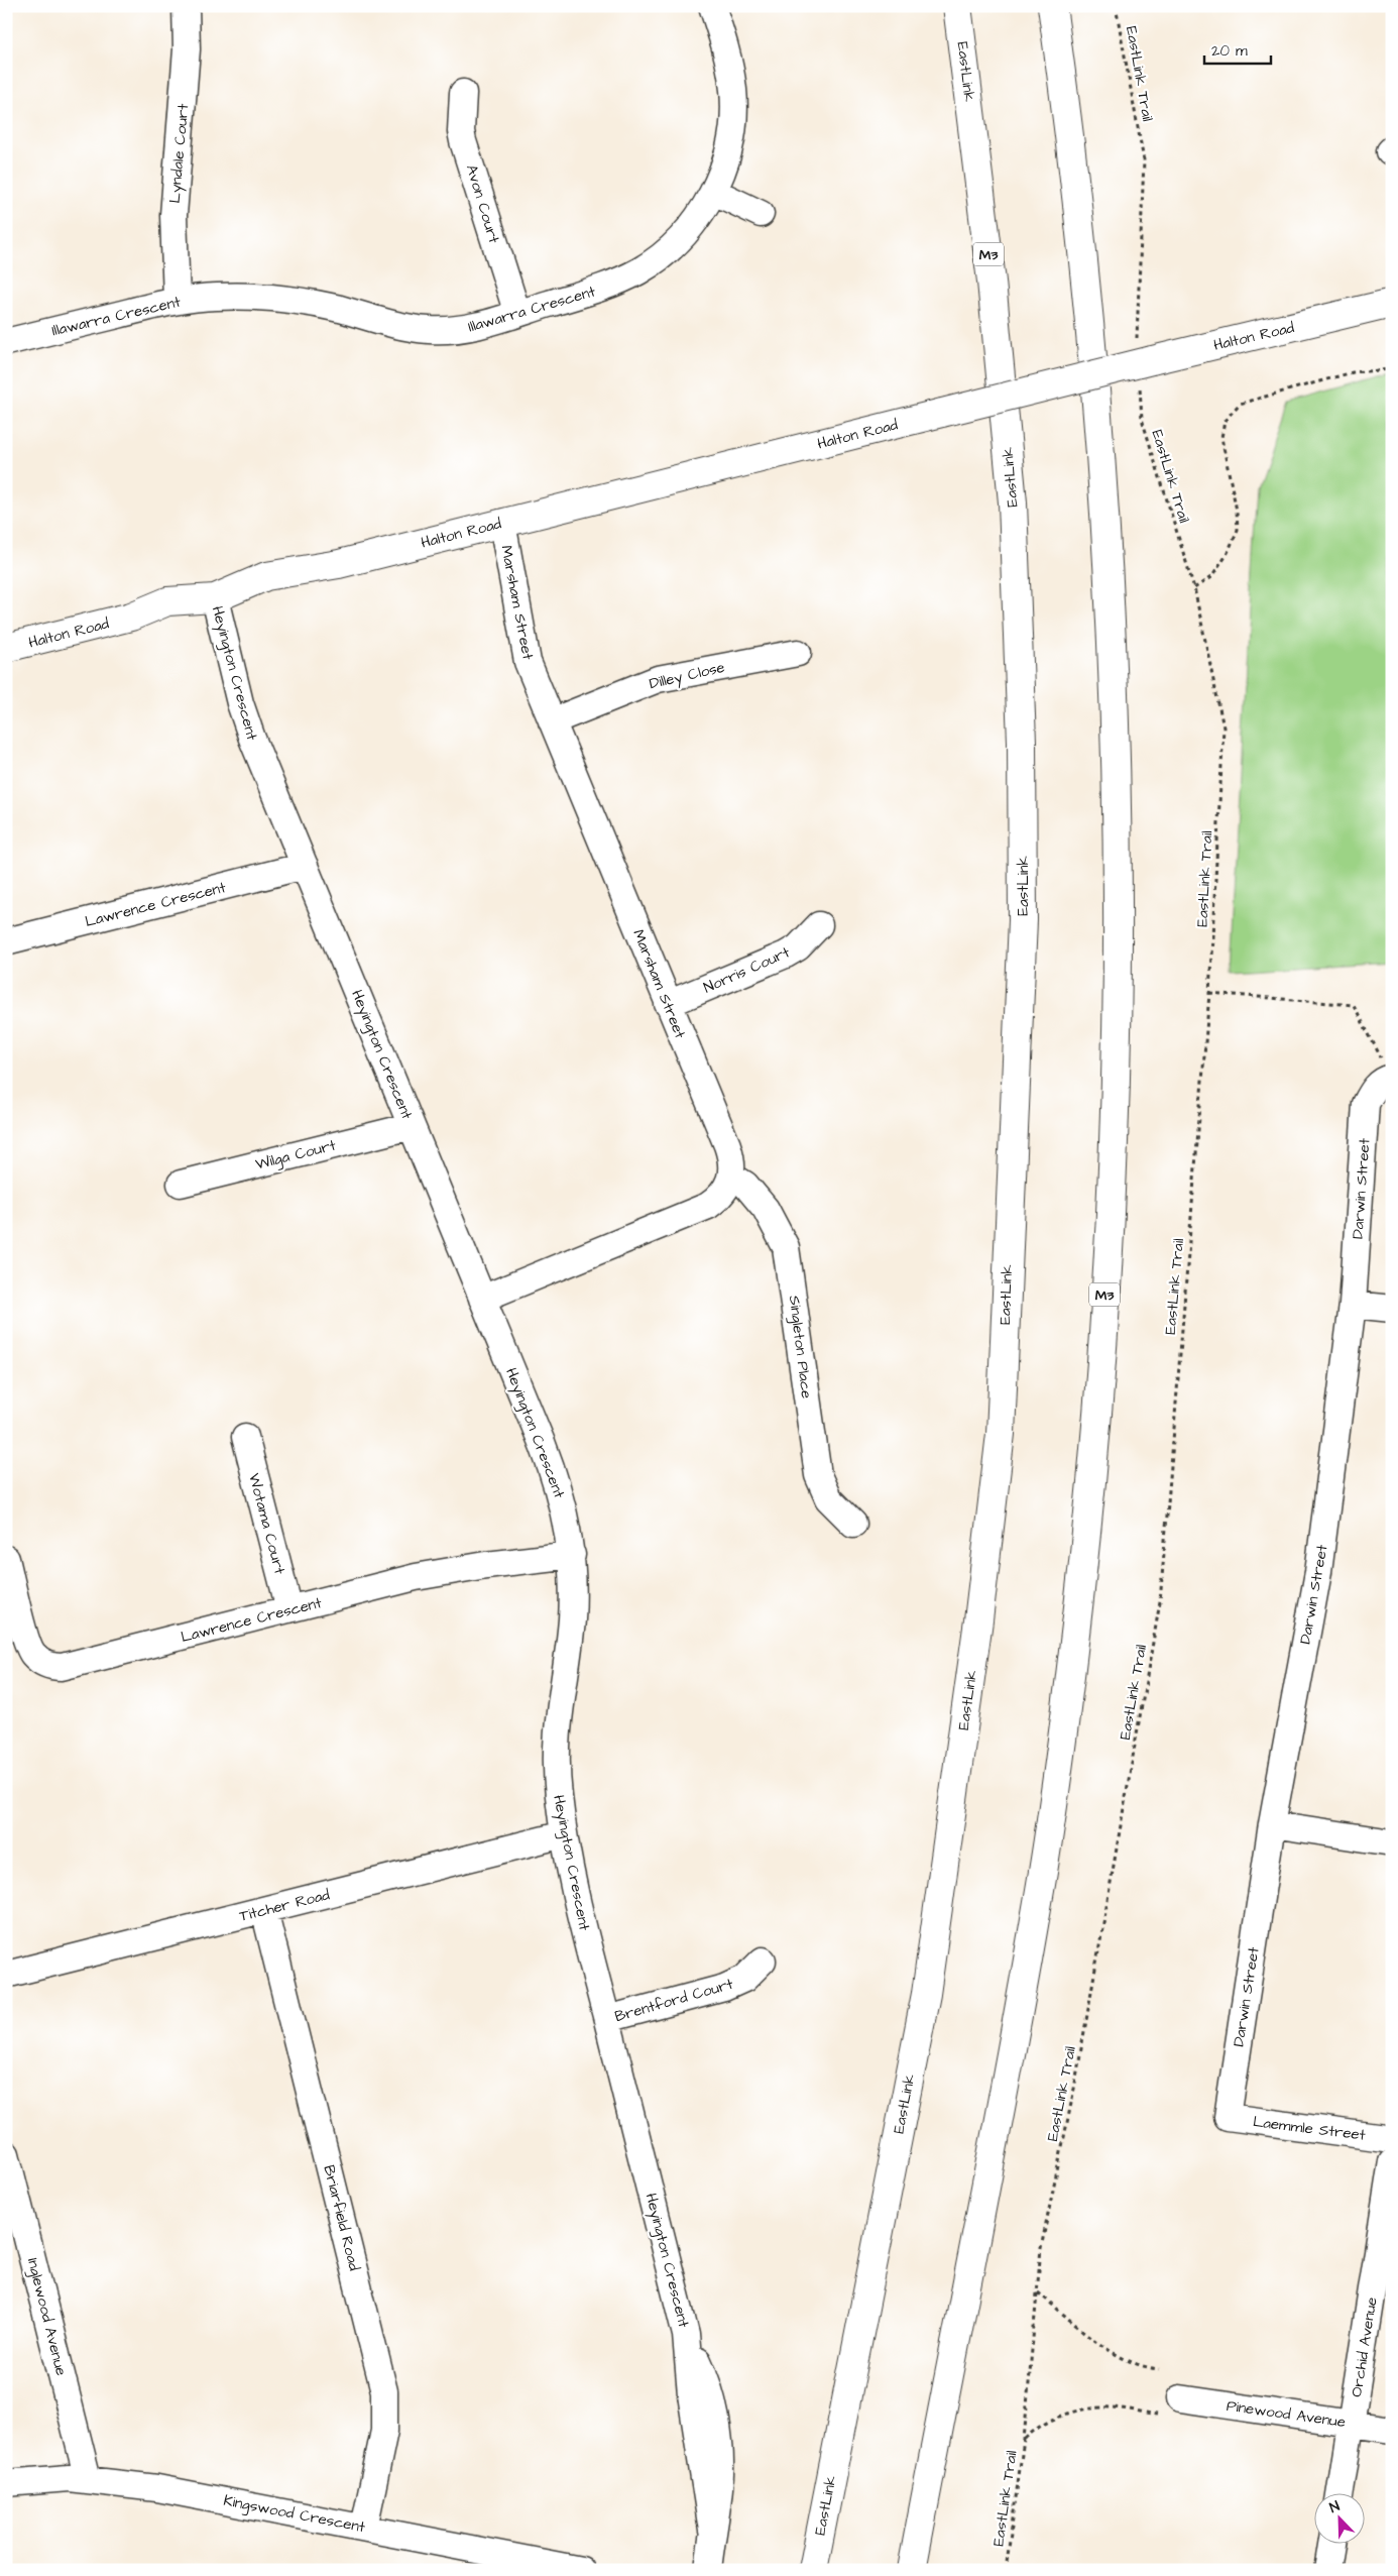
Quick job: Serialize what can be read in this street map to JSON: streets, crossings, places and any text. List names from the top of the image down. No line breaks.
{"streets":{"main road":["EastLink","M3","Halton Road"],"street":["Lyndale Court","Avon Court","Illawarra Crescent","Marsham Street","Heyington Crescent","Dilley Close","Lawrence Crescent","Norris Court","Wilga Court","Darwin Street","Singleton Place","Wotama Court","Titcher Road","Brentford Court","Laemmle Street","Briarfield Road","Inglewood Avenue","Orchid Avenue","Pinewood Avenue","Kingswood Crescent"],"path":["EastLink Trail"]},"crossings":[["EastLink Trail","Halton Road"],["Lyndale Court","Illawarra Crescent"],["Avon Court","Illawarra Crescent"],["Halton Road","Marsham Street"],["Halton Road","Heyington Crescent"],["Marsham Street","Dilley Close"],["Marsham Street","Norris Court"],["Marsham Street","Singleton Place"],["Heyington Crescent","Lawrence Crescent"],["Heyington Crescent","Wilga Court"],["Heyington Crescent","Titcher Road"],["Heyington Crescent","Brentford Court"],["Lawrence Crescent","Wotama Court"],["Darwin Street","Laemmle Street"],["Titcher Road","Briarfield Road"],["Briarfield Road","Kingswood Crescent"],["Inglewood Avenue","Kingswood Crescent"],["Orchid Avenue","Pinewood Avenue"]],"scale_bar":"20 m","north":"top left"}
